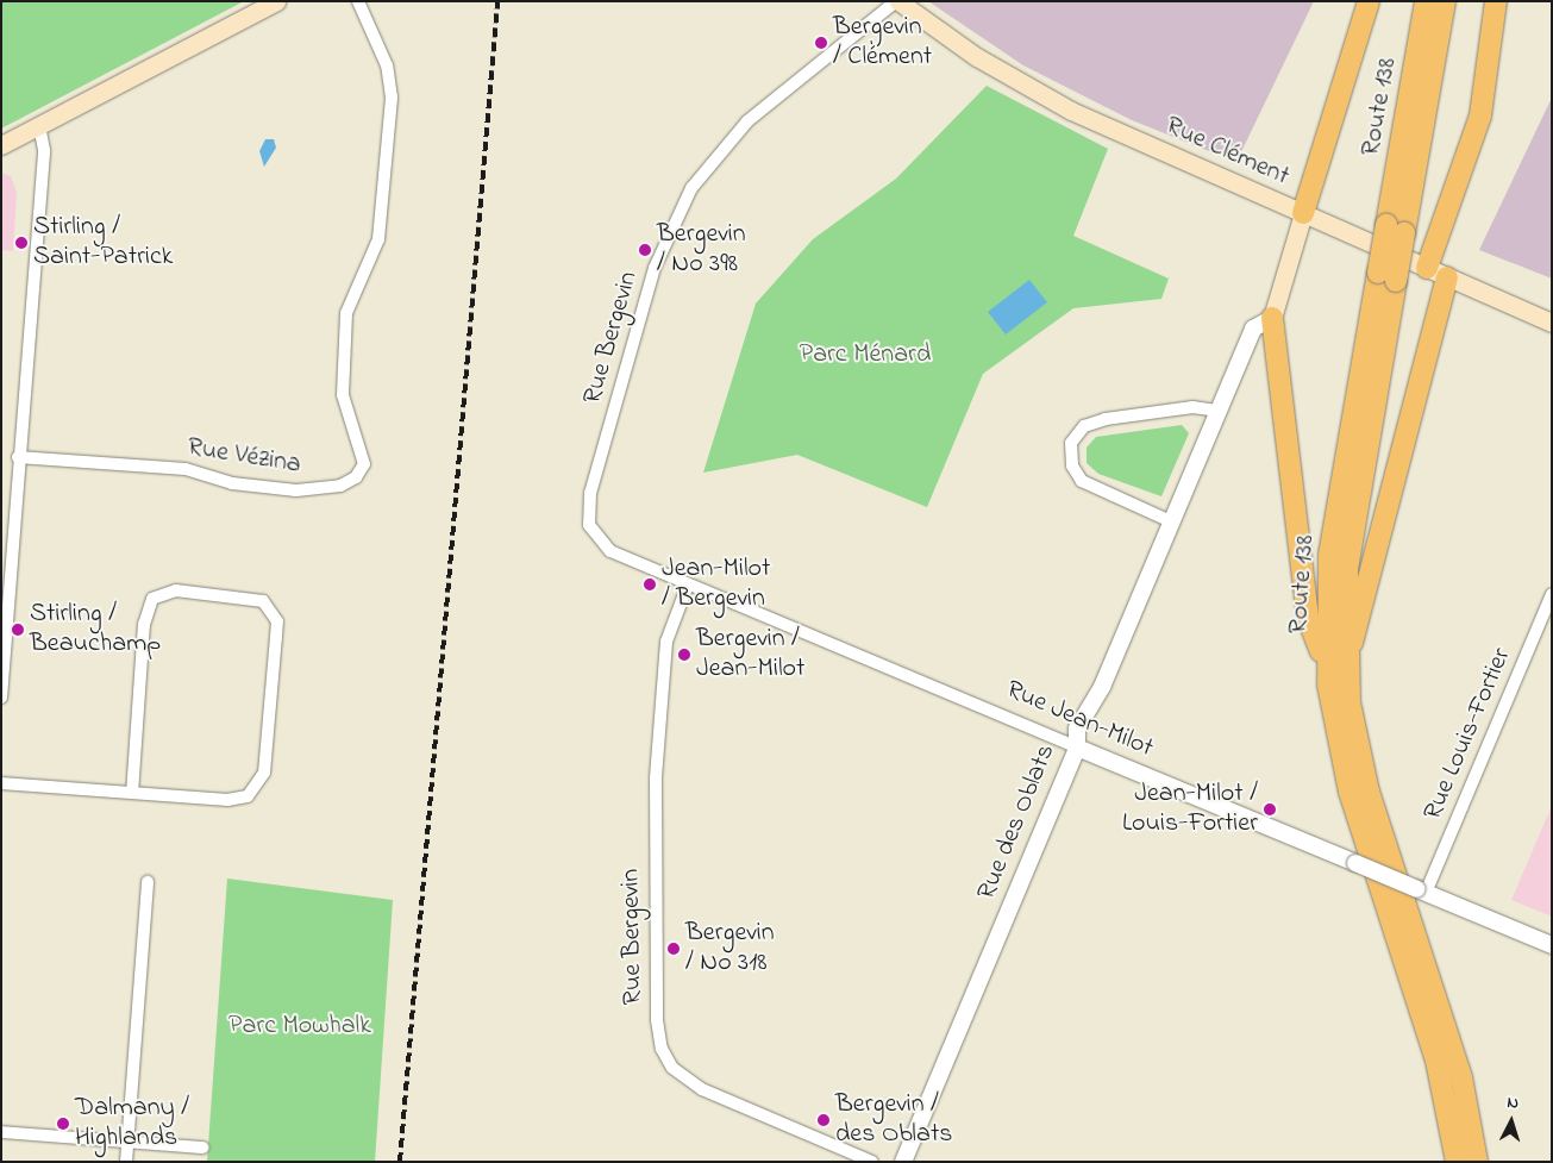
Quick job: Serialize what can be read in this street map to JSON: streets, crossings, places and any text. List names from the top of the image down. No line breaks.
{"streets":{"highway":["Route 138"],"main road":["Rue Clément"],"street":["Rue Bergevin","Rue Vézina","Rue Jean-Milot","Rue Louis-Fortier","Rue des Oblats"]},"crossings":[["Rue Clément","Rue Bergevin"],["Rue Bergevin","Rue Jean-Milot"],["Rue Jean-Milot","Rue Louis-Fortier"],["Rue Jean-Milot","Rue des Oblats"]],"parks":["Parc Ménard","Parc Mowhalk"],"places":["Bergevin / Clément","Stirling / Saint-Patrick","Bergevin / No 398","Jean-Milot / Bergevin","Stirling / Beauchamp","Bergevin / Jean-Milot","Jean-Milot / Louis-Fortier","Bergevin / No 318","Bergevin / des Oblats","Dalmany / Highlands"],"north":"top"}
